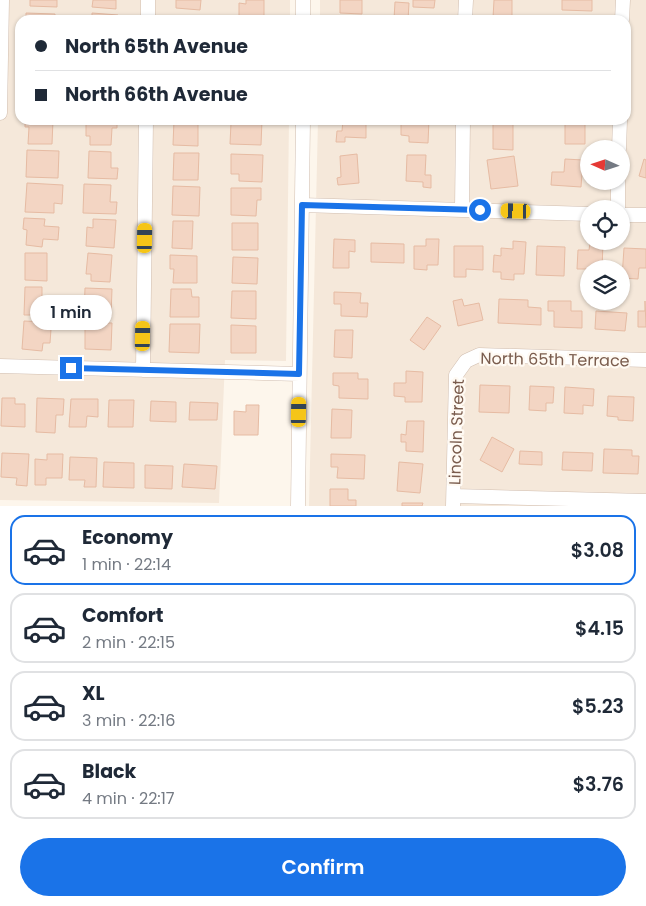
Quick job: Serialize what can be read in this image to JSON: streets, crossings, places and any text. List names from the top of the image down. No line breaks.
{"streets":{"street":["North 65th Terrace","Lincoln Street"]},"crossings":[["North 65th Terrace","Lincoln Street"]],"north":"left","page":{"banner":["North 65th Avenue","North 66th Avenue"],"bubble":"1 min","list":[{"name":"Economy","note":"1 min · 22:14","value":"$3.08"},{"name":"Comfort","note":"2 min · 22:15","value":"$4.15"},{"name":"XL","note":"3 min · 22:16","value":"$5.23"},{"name":"Black","note":"4 min · 22:17","value":"$3.76"}],"buttons":"Confirm"}}
